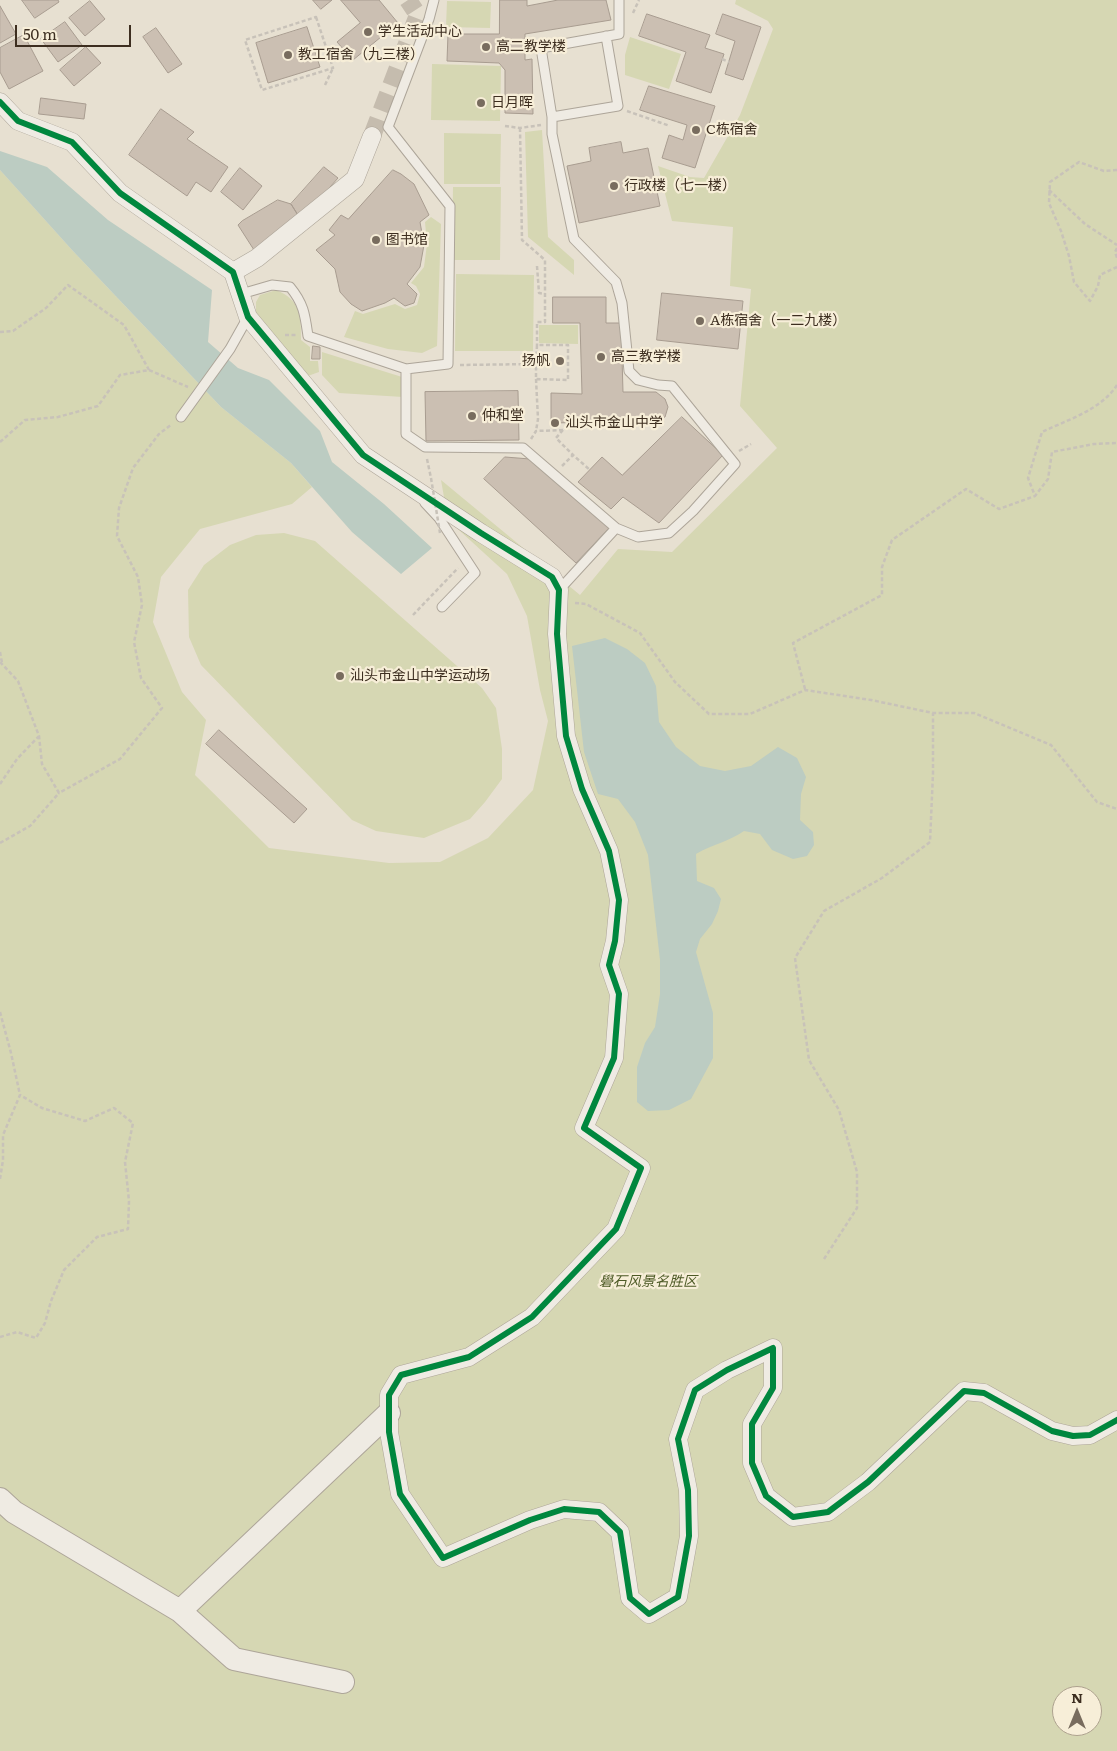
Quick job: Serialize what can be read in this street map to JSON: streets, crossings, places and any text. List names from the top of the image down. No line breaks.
{"parks":["礐石风景名胜区"],"places":["学生活动中心","高二教学楼","教工宿舍（九三楼）","日月晖","C栋宿舍","行政楼（七一楼）","图书馆","A栋宿舍（一二九楼）","高三教学楼","扬帆","仲和堂","汕头市金山中学","汕头市金山中学运动场"],"scale_bar":"50 m","north":"top"}
